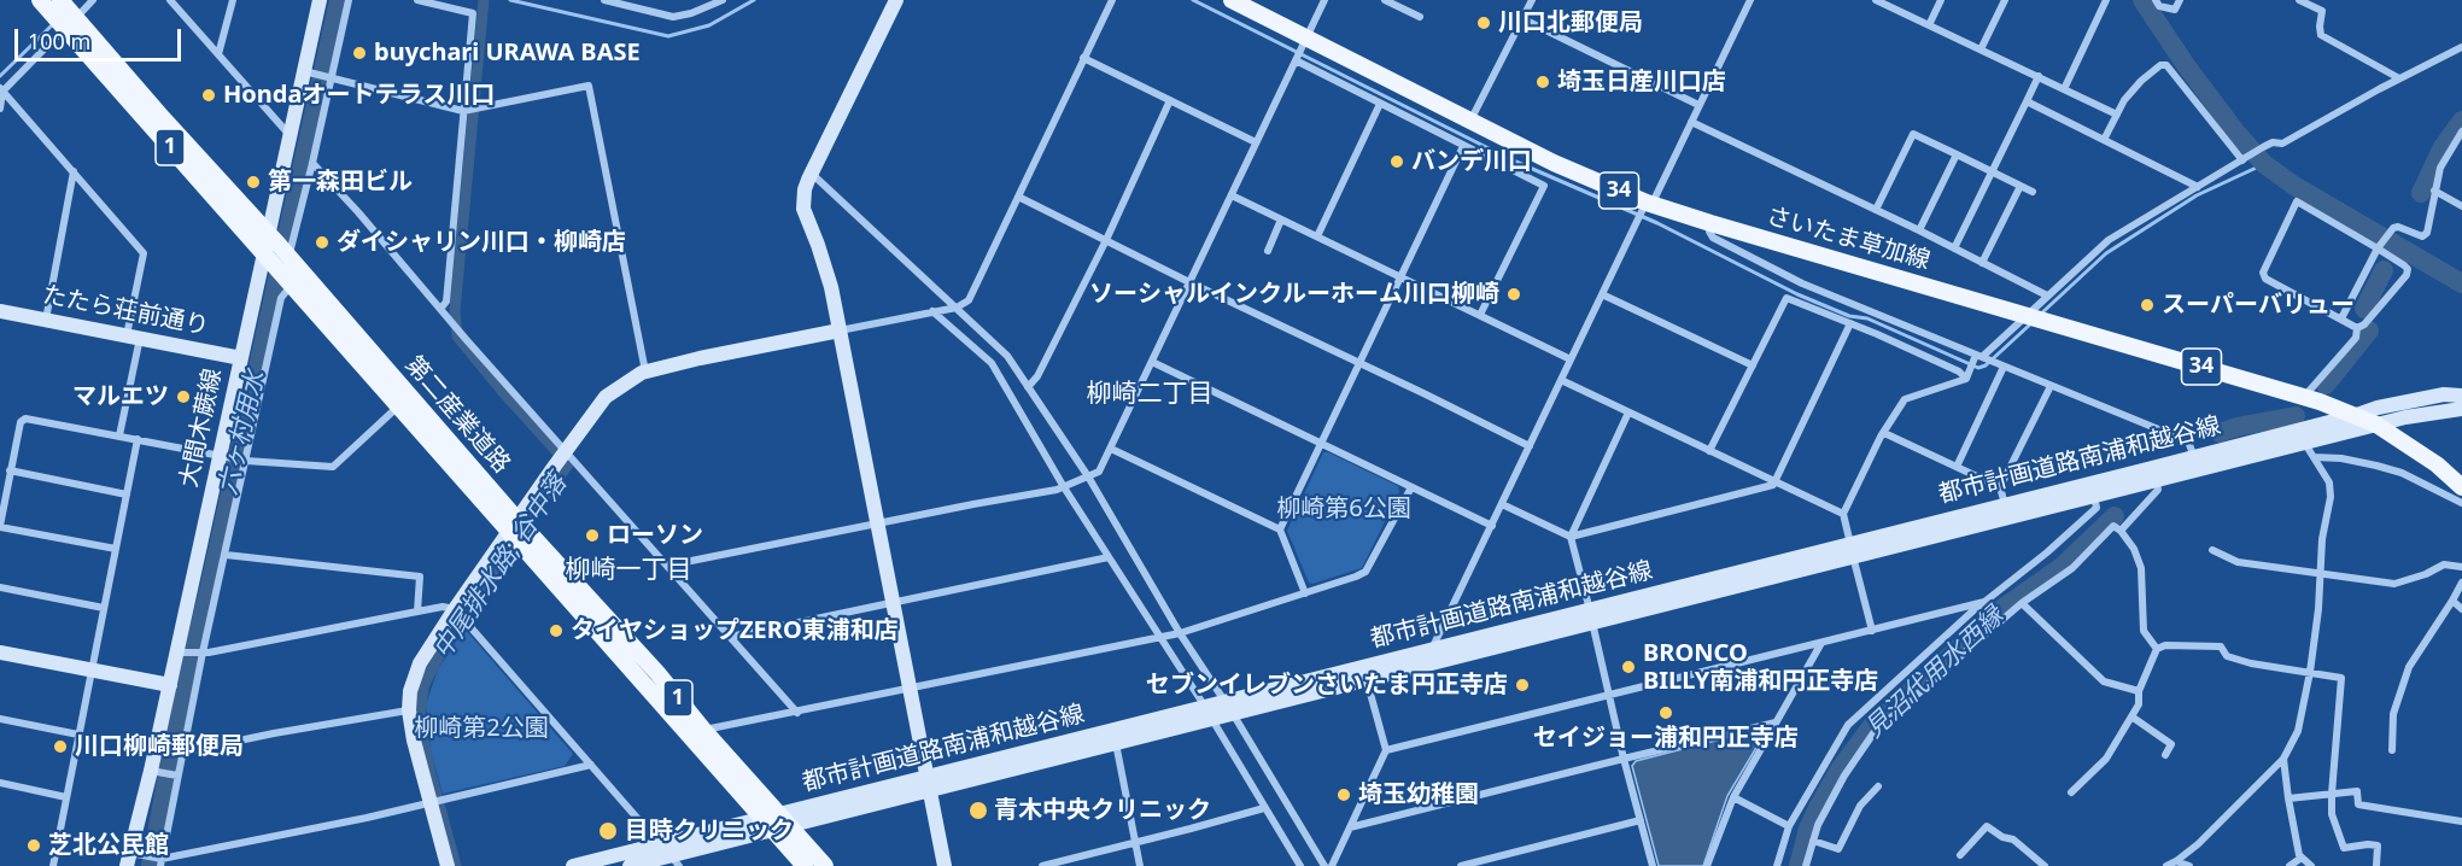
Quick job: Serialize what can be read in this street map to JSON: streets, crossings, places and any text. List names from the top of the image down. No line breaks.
{"streets":{"main road":["1","34","さいたま草加線","第二産業道路"],"street":["たたら荘前通り","大間木蕨線","都市計画道路南浦和越谷線"]},"crossings":[["さいたま草加線","都市計画道路南浦和越谷線"],["たたら荘前通り","大間木蕨線"],["第二産業道路","大間木蕨線"],["第二産業道路","都市計画道路南浦和越谷線"]],"districts":["柳崎二丁目","柳崎一丁目"],"water":["六ヶ村用水","中尾排水路; 谷中落","見沼代用水西縁"],"parks":["柳崎第6公園","柳崎第2公園"],"places":["川口北郵便局","buychari URAWA BASE","埼玉日産川口店","Hondaオートテラス川口","バンデ川口","第一森田ビル","ダイシャリン川口・柳崎店","ソーシャルインクルーホーム川口柳崎","スーパーバリュー","マルエツ","ローソン","タイヤショップZERO東浦和店","BRONCO BILLY南浦和円正寺店","セブンイレブンさいたま円正寺店","セイジョー浦和円正寺店","川口柳崎郵便局","埼玉幼稚園","青木中央クリニック","目時クリニック","芝北公民館"],"scale_bar":"100 m"}
